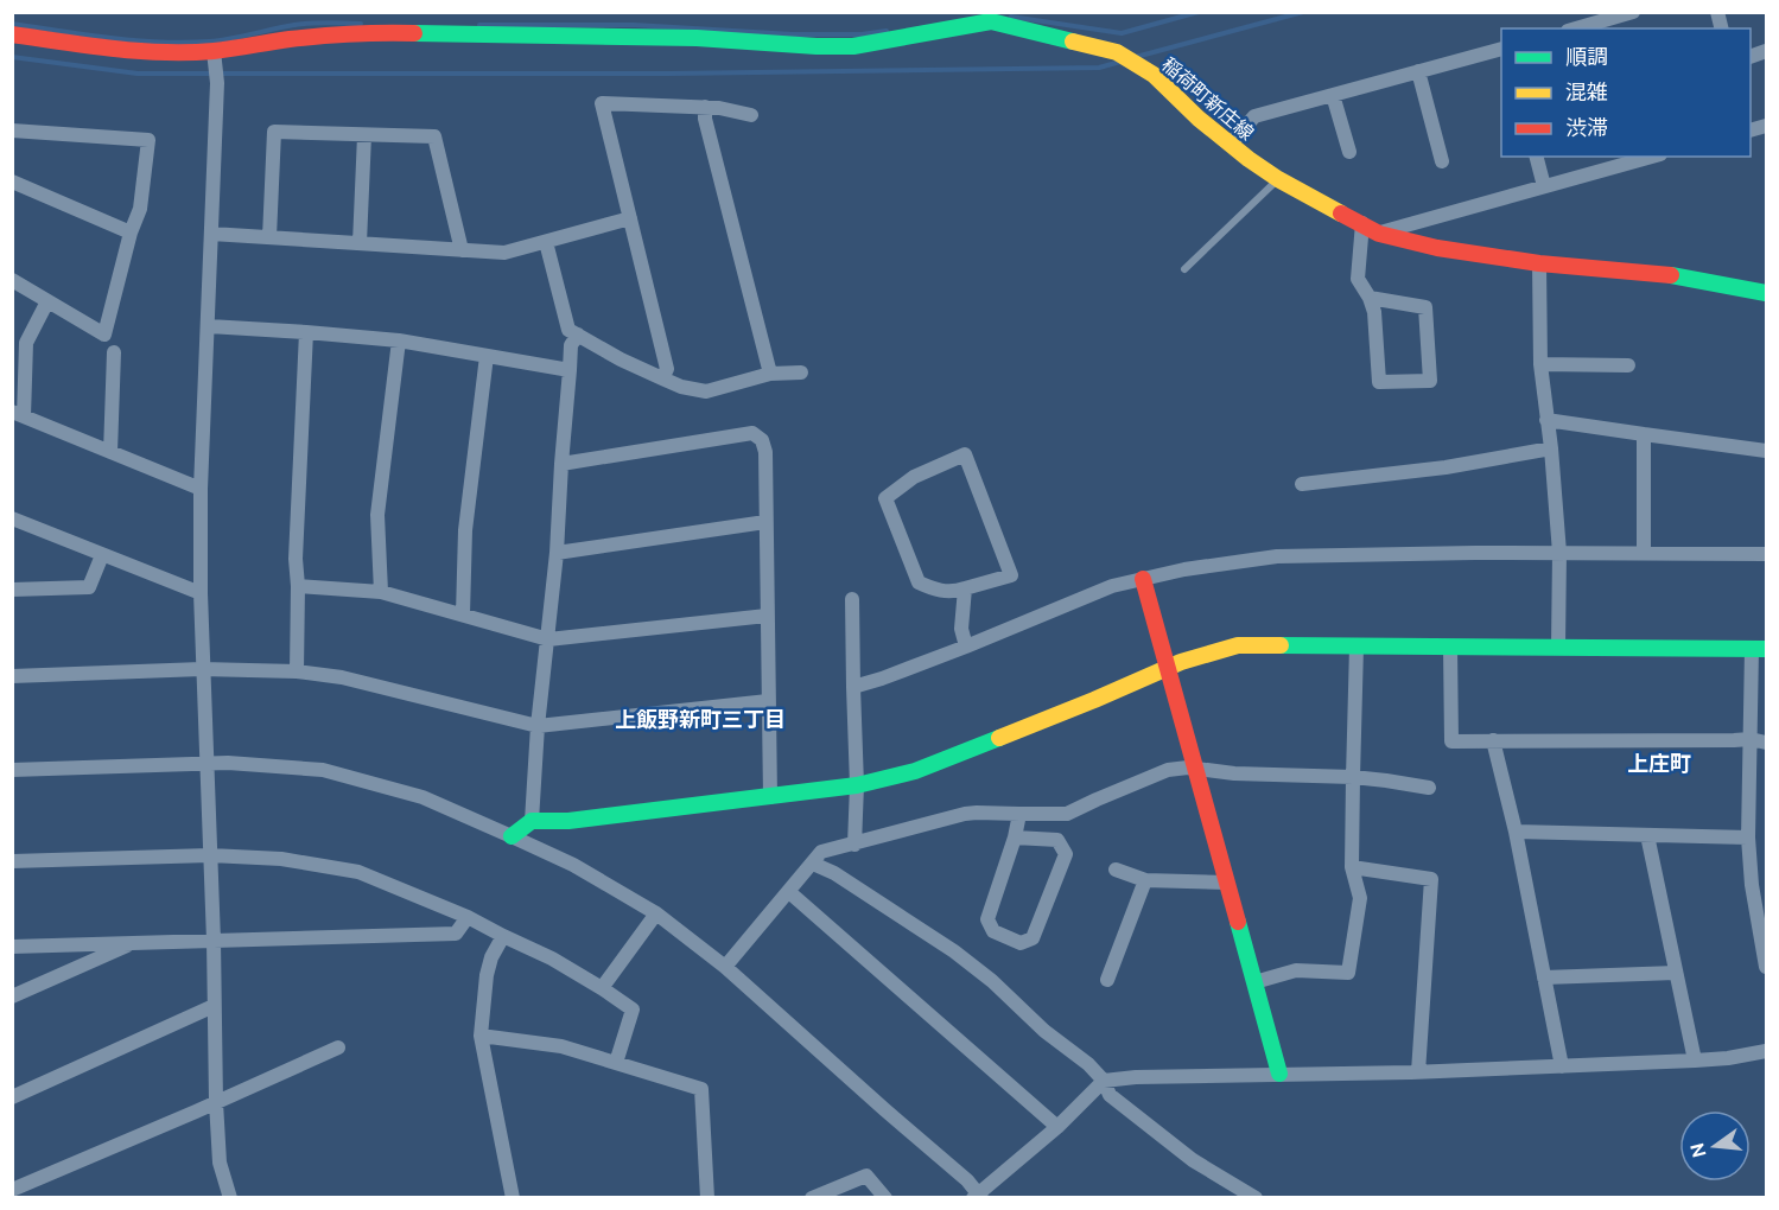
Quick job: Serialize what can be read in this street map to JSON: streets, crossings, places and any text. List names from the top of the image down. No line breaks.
{"streets":{"main road":["稲荷町新庄線"]},"districts":["上飯野新町三丁目","上庄町"],"legend":["順調","混雑","渋滞"],"north":"left"}
